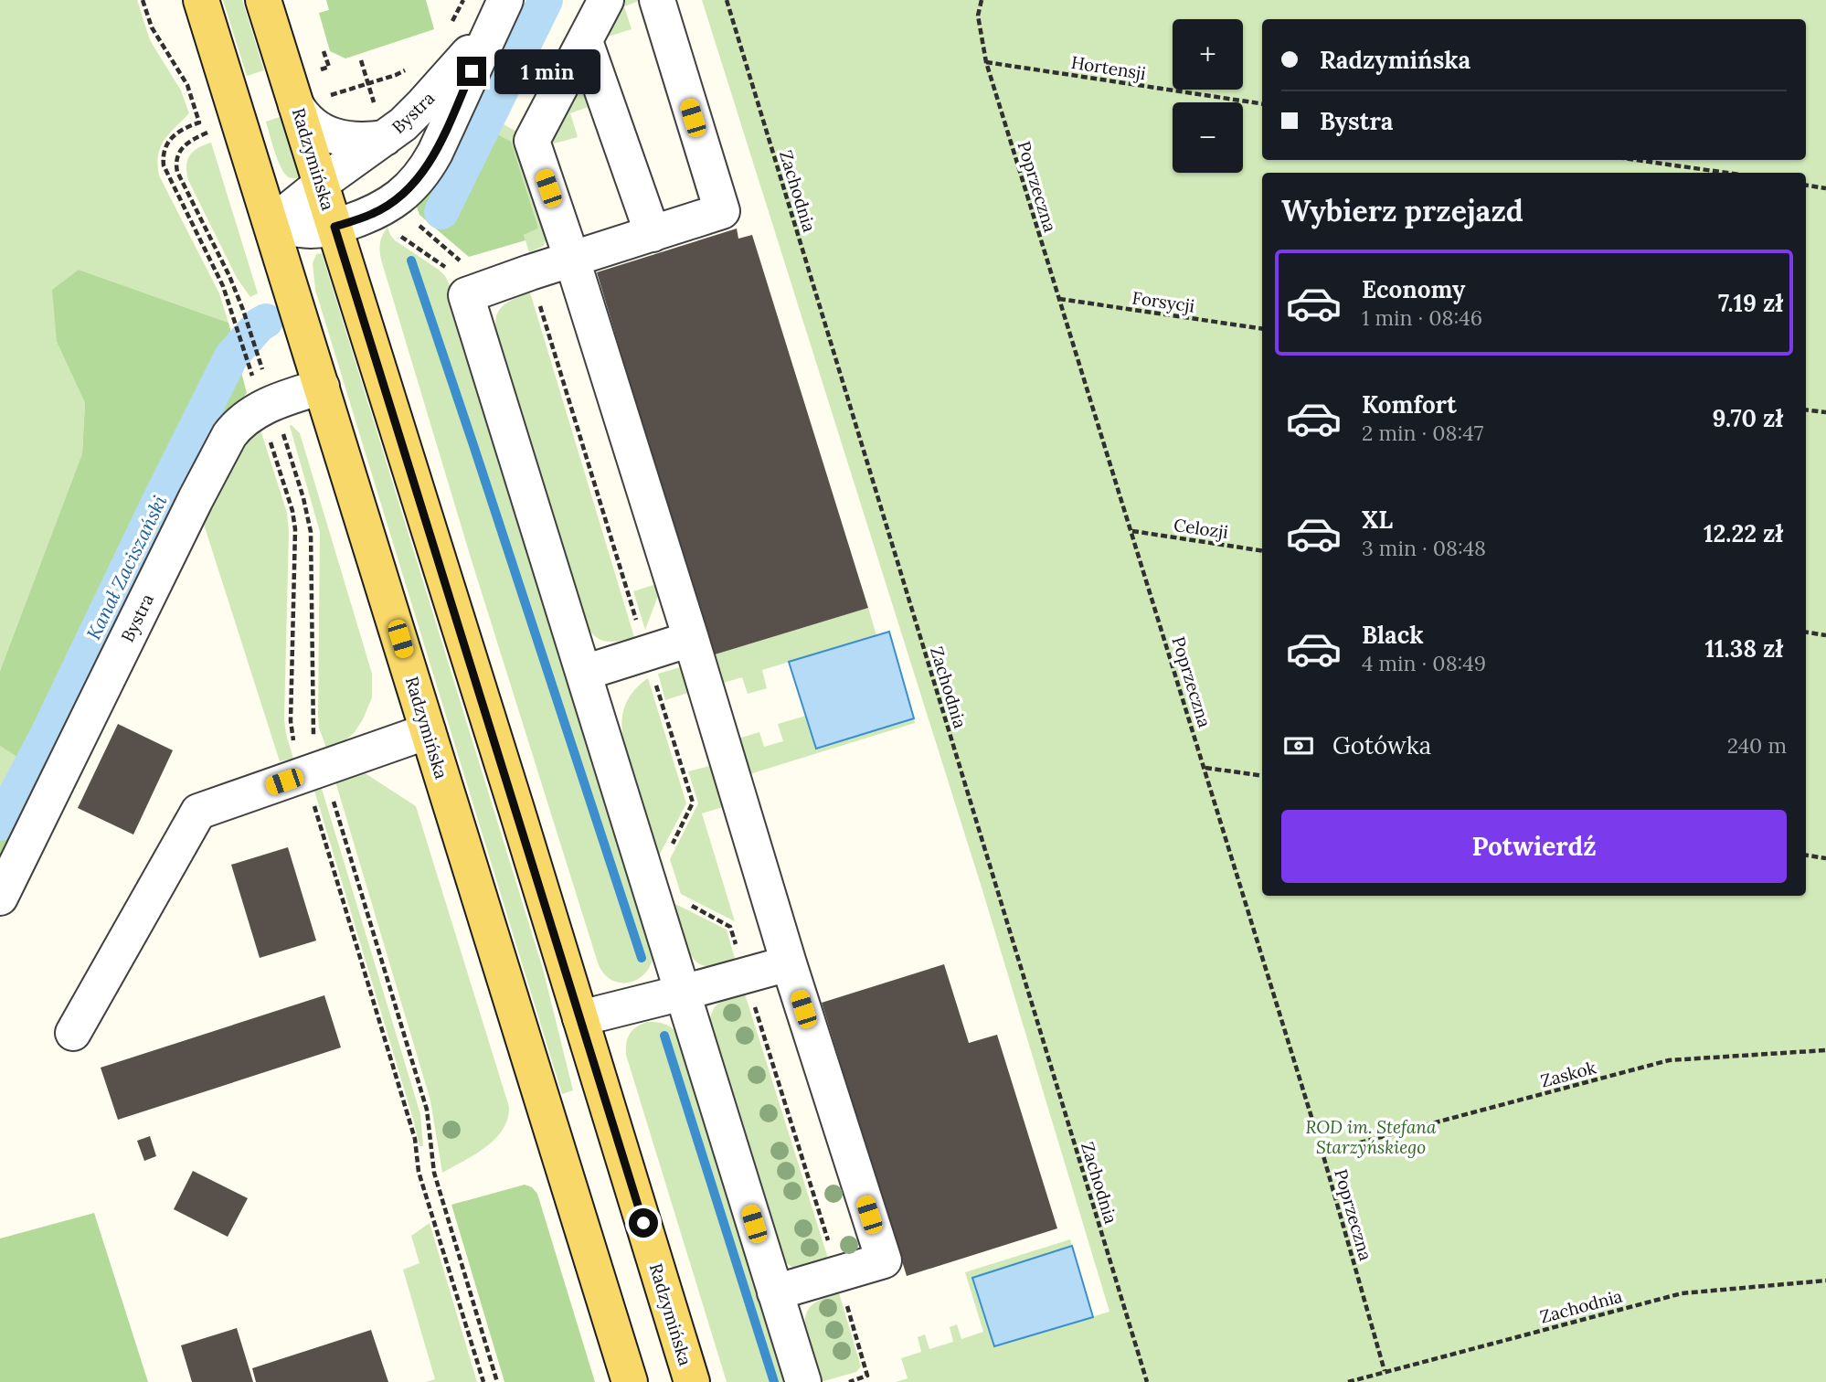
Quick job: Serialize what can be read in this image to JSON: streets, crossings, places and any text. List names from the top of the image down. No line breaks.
{"streets":{"main road":["Radzymińska"],"street":["Bystra"],"path":["Hortensji","Poprzeczna","Zachodnia","Forsycji","Celozji","Zaskok"]},"crossings":[["Hortensji","Poprzeczna"],["Bystra","Radzymińska"],["Poprzeczna","Zachodnia"],["Poprzeczna","Forsycji"],["Poprzeczna","Celozji"],["Poprzeczna","Zaskok"]],"water":["Kanał Zaciszański"],"parks":["ROD im. Stefana Starzyńskiego"],"page":{"map_buttons":["+","−"],"banner":["Radzymińska","Bystra"],"bubble":"1 min","heading":"Wybierz przejazd","list":[{"name":"Economy","note":"1 min · 08:46","value":"7.19 zł"},{"name":"Komfort","note":"2 min · 08:47","value":"9.70 zł"},{"name":"XL","note":"3 min · 08:48","value":"12.22 zł"},{"name":"Black","note":"4 min · 08:49","value":"11.38 zł"}],"pay":["Gotówka","240 m"],"buttons":"Potwierdź"}}
